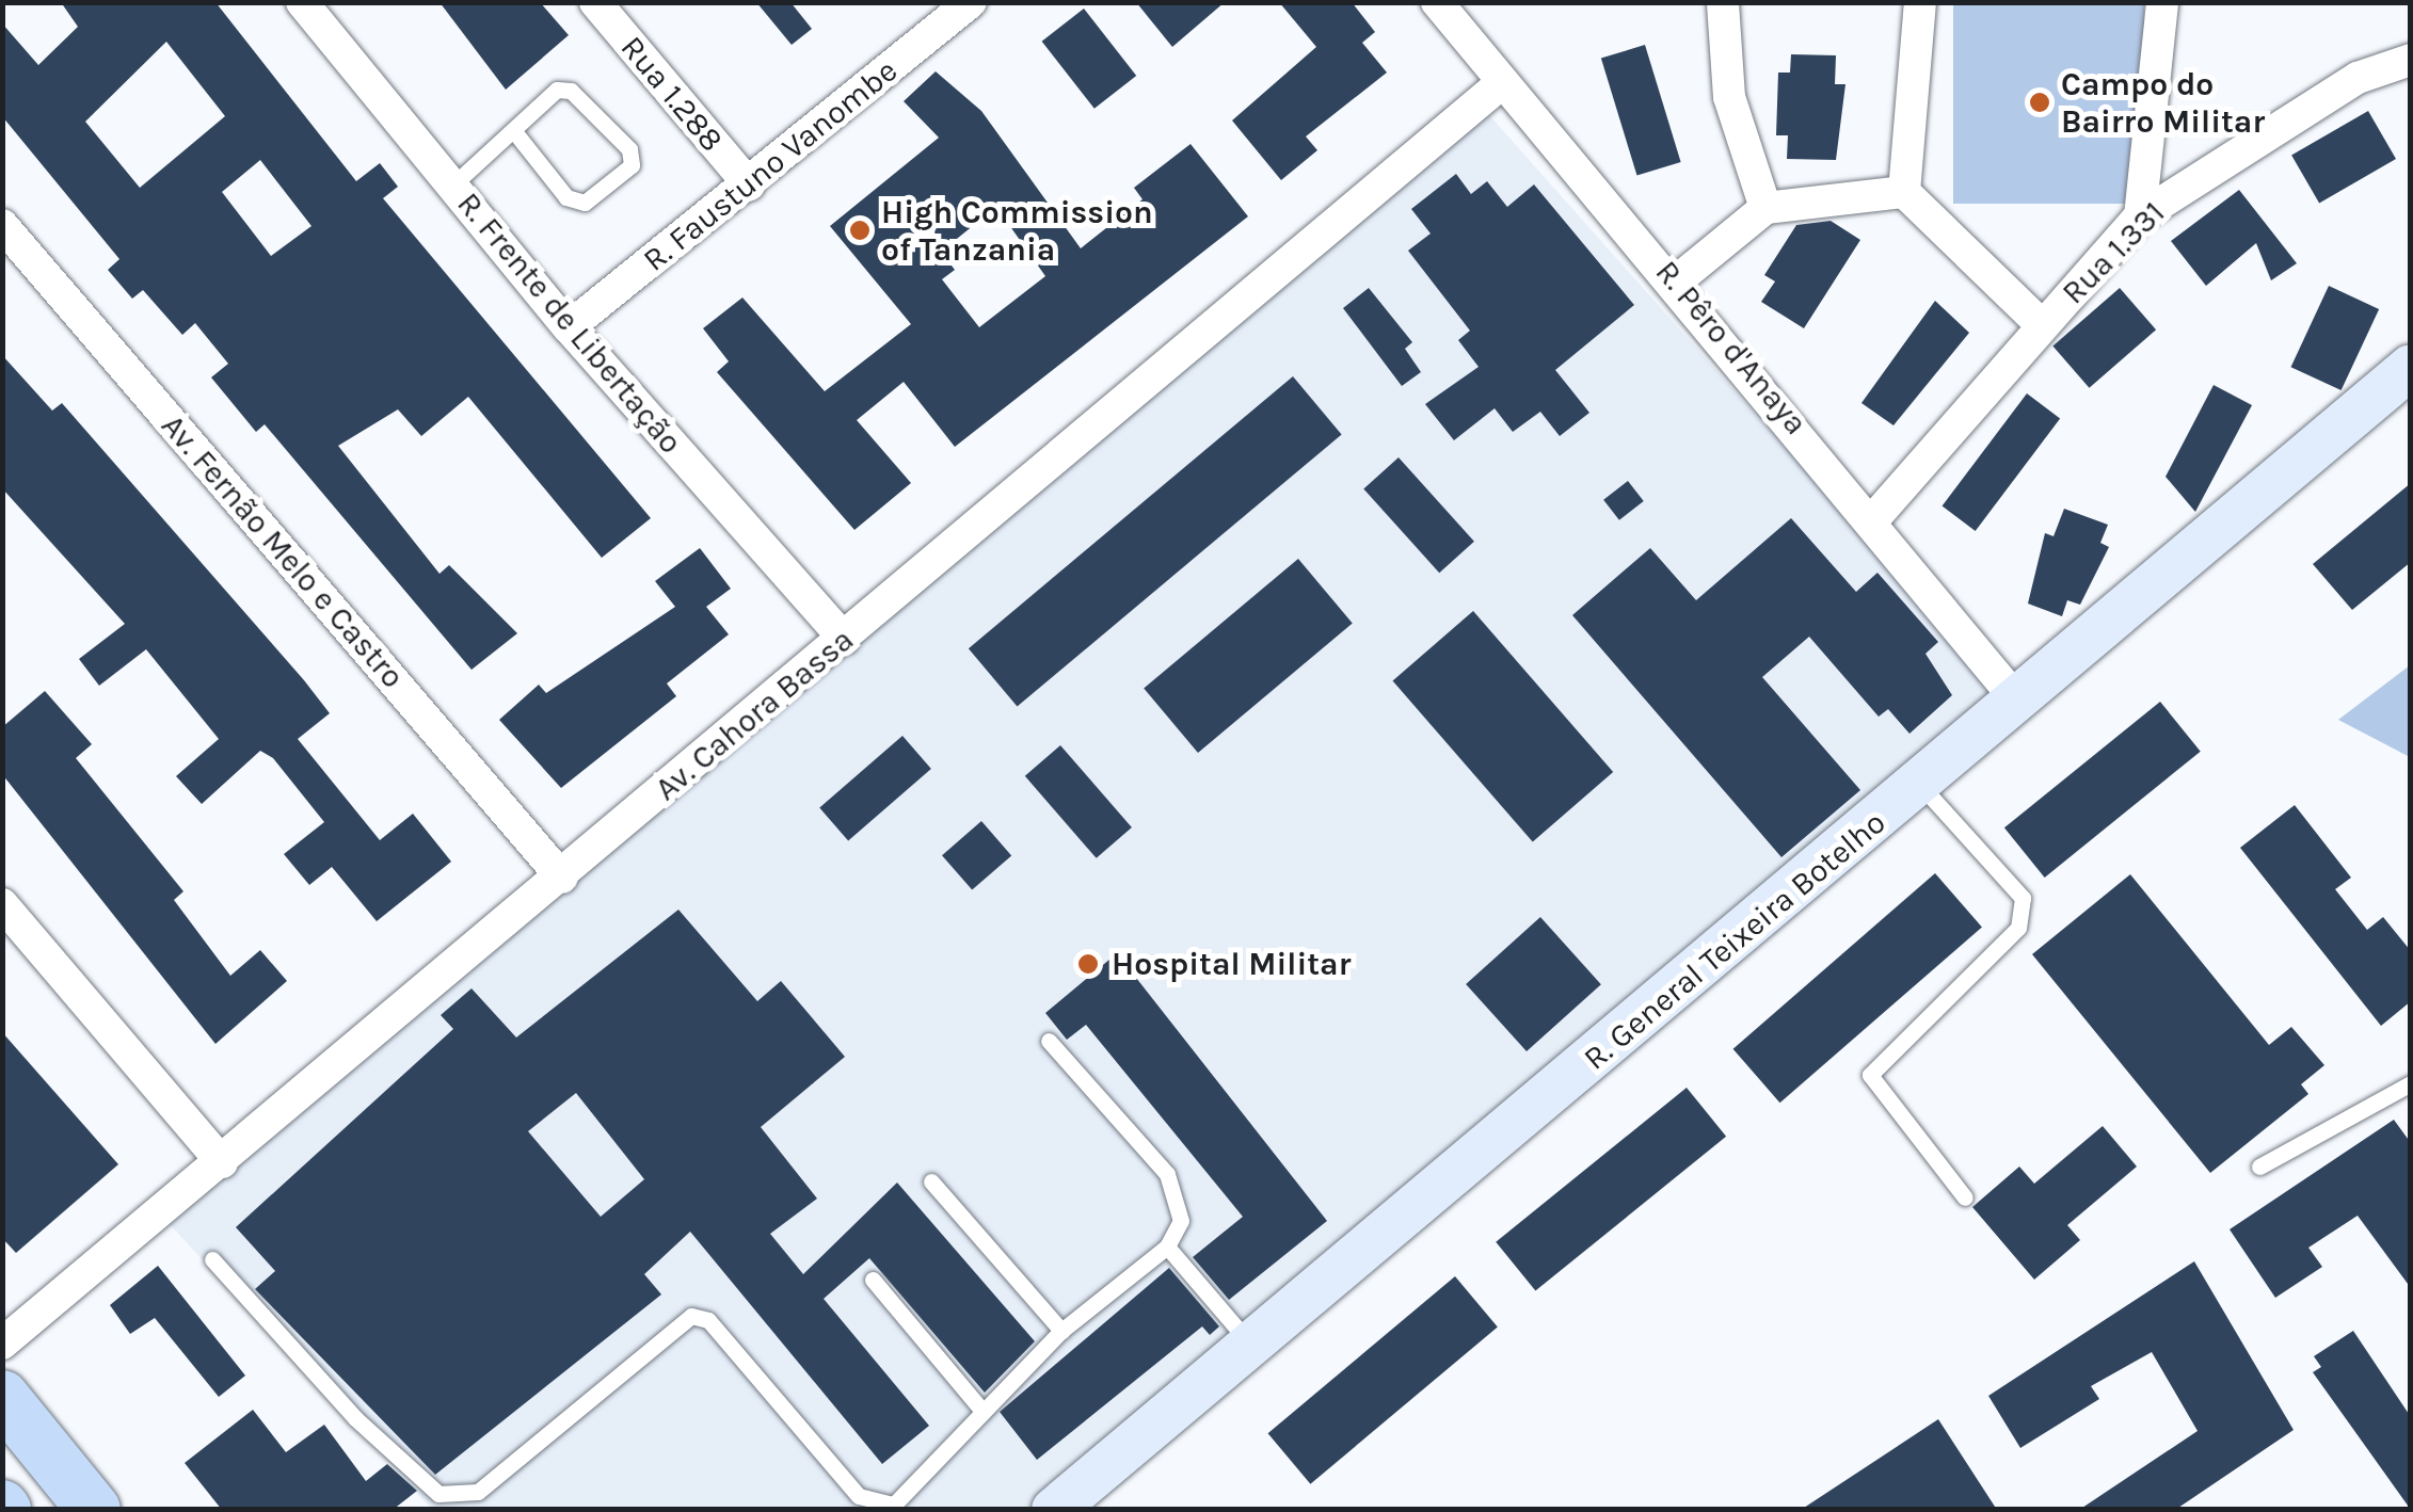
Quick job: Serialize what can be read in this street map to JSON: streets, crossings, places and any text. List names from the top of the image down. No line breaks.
{"streets":{"street":["Rua 1.288","R. Faustuno Vanombe","Rua 1.331","R. Frente de Libertação","R. Pêro d'Anaya","Av. Fernão Melo e Castro","Av. Cahora Bassa","R. General Teixeira Botelho"]},"crossings":[["Rua 1.288","R. Faustuno Vanombe"],["R. Faustuno Vanombe","R. Frente de Libertação"],["Rua 1.331","R. Pêro d'Anaya"],["R. Frente de Libertação","Av. Cahora Bassa"],["R. Pêro d'Anaya","Av. Cahora Bassa"],["R. Pêro d'Anaya","R. General Teixeira Botelho"],["Av. Fernão Melo e Castro","Av. Cahora Bassa"]],"places":["Campo do Bairro Militar","High Commission of Tanzania","Hospital Militar"]}
